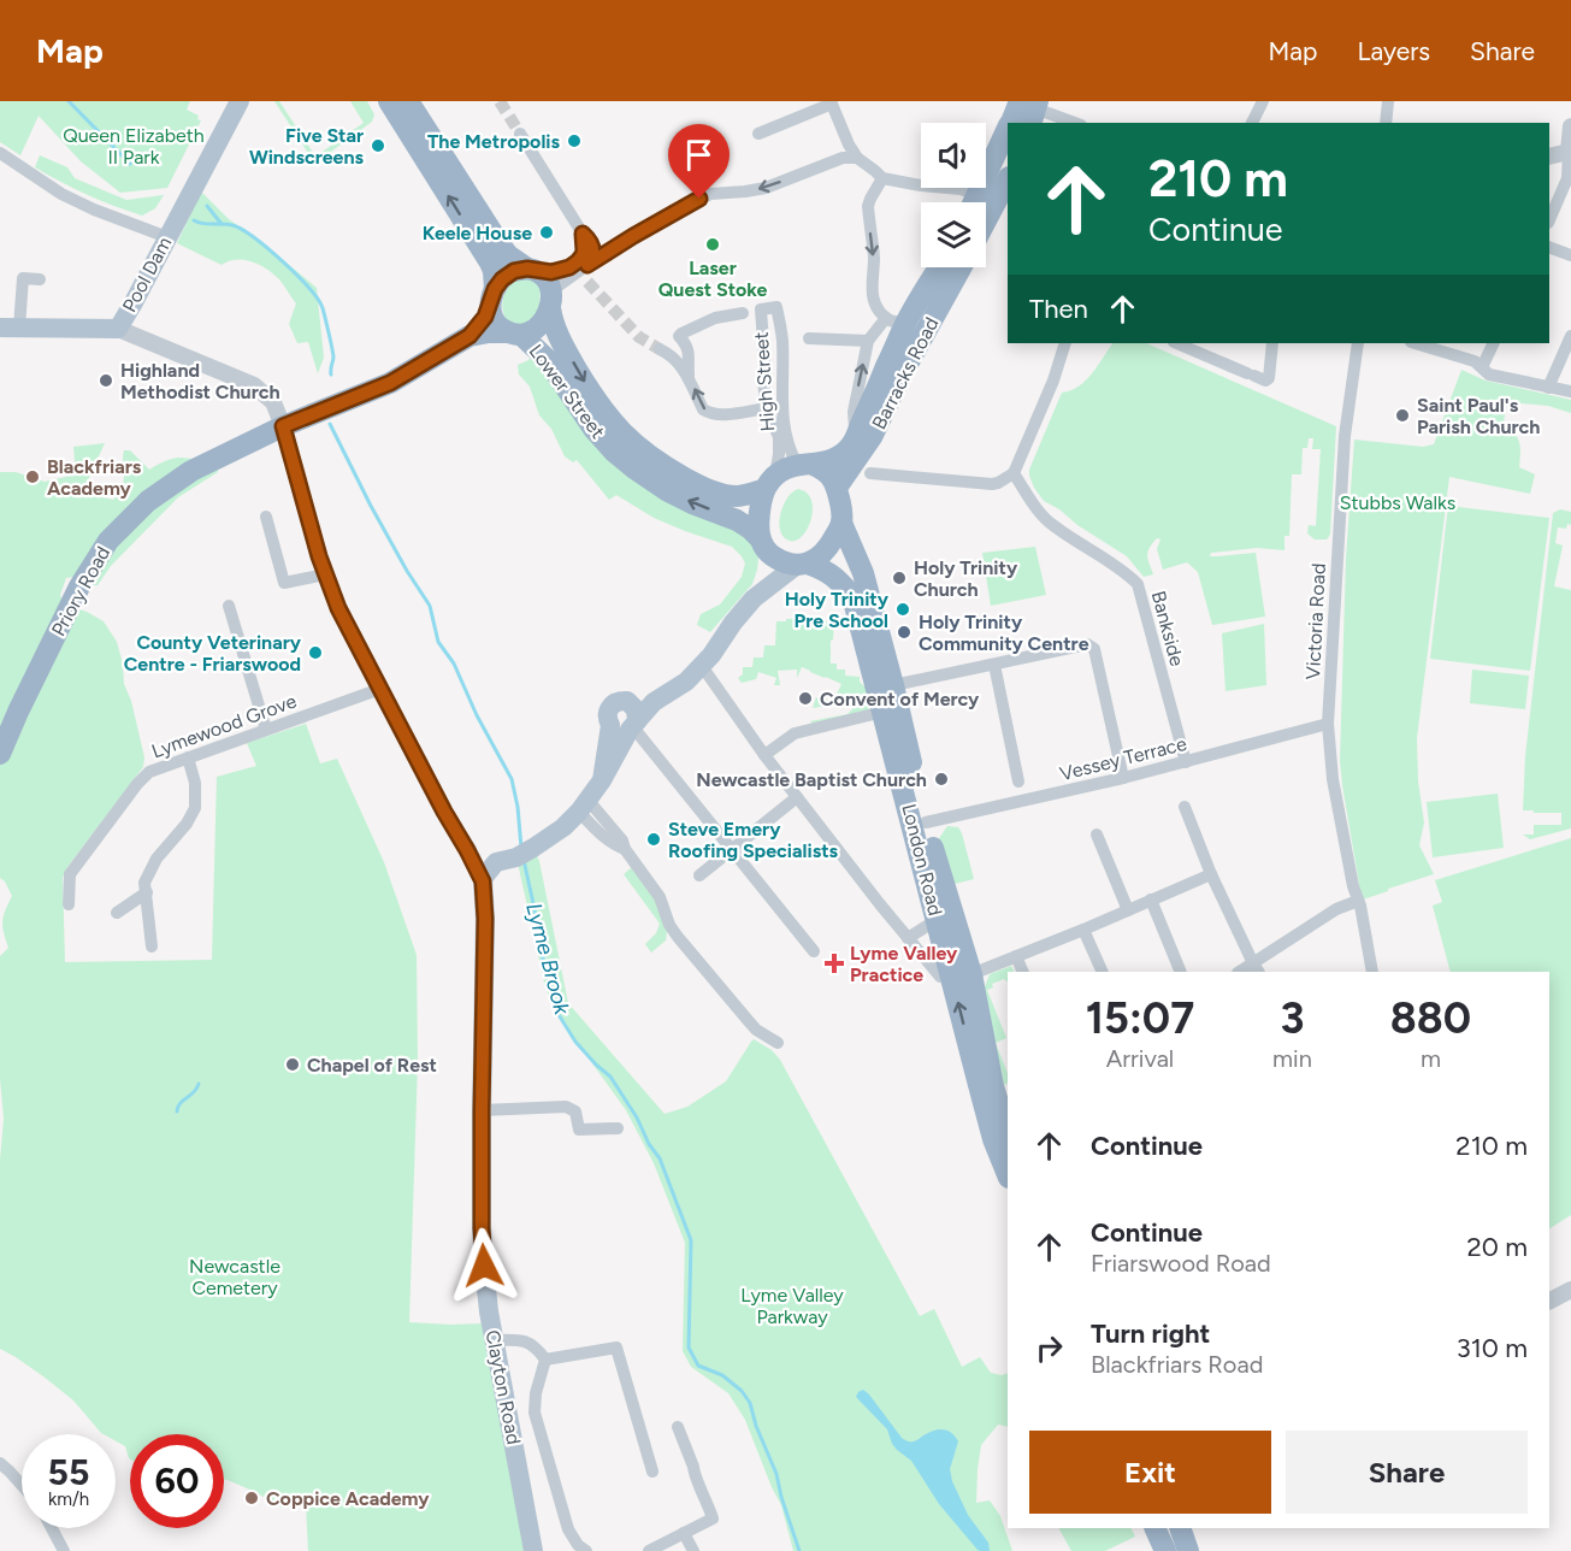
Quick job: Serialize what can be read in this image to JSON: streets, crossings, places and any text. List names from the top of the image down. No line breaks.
{"streets":{"highway":["Barracks Road","Lower Street","Priory Road","London Road"],"main road":["Pool Dam","Clayton Road"],"street":["High Street","Victoria Road","Bankside","Lymewood Grove","Vessey Terrace"]},"crossings":[["Barracks Road","High Street"],["Barracks Road","Lower Street"],["Barracks Road","London Road"],["High Street","Lower Street"],["High Street","London Road"],["Lower Street","London Road"],["Victoria Road","Vessey Terrace"],["Bankside","Vessey Terrace"],["Vessey Terrace","London Road"]],"water":["Lyme Brook"],"parks":["Queen Elizabeth II Park","Stubbs Walks","Newcastle Cemetery","Lyme Valley Parkway"],"places":{"other":["The Metropolis","Five Star Windscreens","Keele House","Laser Quest Stoke","Highland Methodist Church","Saint Paul's Parish Church","Blackfriars Academy","Holy Trinity Church","Holy Trinity Pre School","Holy Trinity Community Centre","County Veterinary Centre - Friarswood","Convent of Mercy","Newcastle Baptist Church","Steve Emery Roofing Specialists","Chapel of Rest","Coppice Academy"],"health":["Lyme Valley Practice"]},"page":{"header":"Map","nav":["Map","Layers","Share"],"turn":["210 m","Continue"],"then":"Then","eta":["15:07","Arrival","3","min","880","m"],"list":[{"name":"Continue","value":"210 m"},{"name":"Continue","note":"Friarswood Road","value":"20 m"},{"name":"Turn right","note":"Blackfriars Road","value":"310 m"}],"buttons":["Exit","Share"],"speed":"55 km/h","limit":"60"}}
